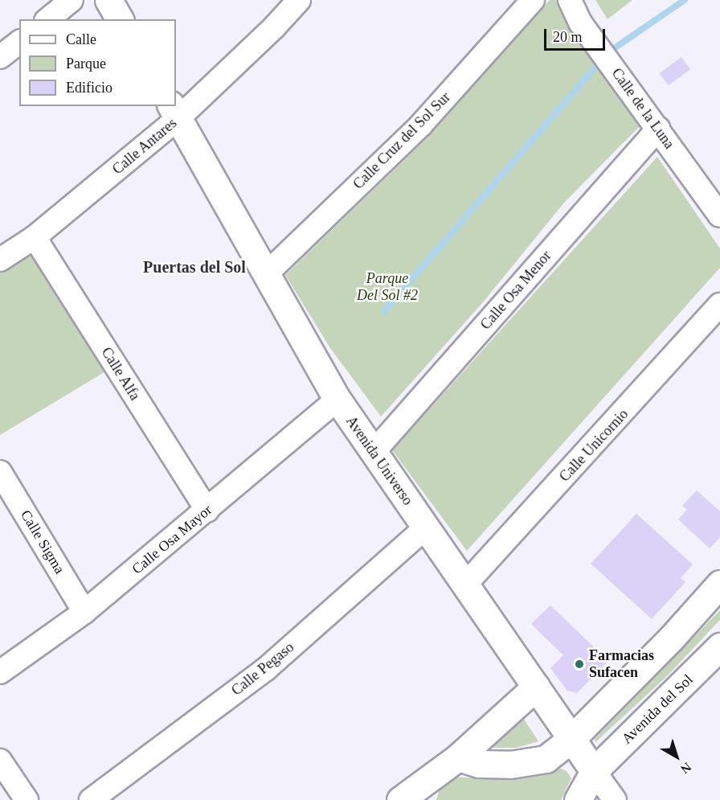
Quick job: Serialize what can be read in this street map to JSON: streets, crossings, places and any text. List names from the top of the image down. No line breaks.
{"streets":{"street":["Calle de la Luna","Calle Cruz del Sol Sur","Calle Antares","Calle Osa Menor","Calle Alfa","Calle Unicornio","Avenida Universo","Calle Osa Mayor","Calle Sigma","Calle Pegaso","Avenida del Sol"]},"crossings":[["Calle de la Luna","Calle Osa Menor"],["Calle Cruz del Sol Sur","Avenida Universo"],["Calle Antares","Calle Alfa"],["Calle Antares","Avenida Universo"],["Calle Osa Menor","Avenida Universo"],["Calle Alfa","Calle Osa Mayor"],["Calle Unicornio","Avenida Universo"],["Avenida Universo","Calle Osa Mayor"],["Avenida Universo","Calle Pegaso"],["Avenida Universo","Avenida del Sol"],["Calle Osa Mayor","Calle Sigma"]],"districts":["Puertas del Sol"],"parks":["Parque Del Sol #2"],"places":["Farmacias Sufacen"],"legend":["Calle","Parque","Edificio"],"scale_bar":"20 m","north":"bottom right"}
